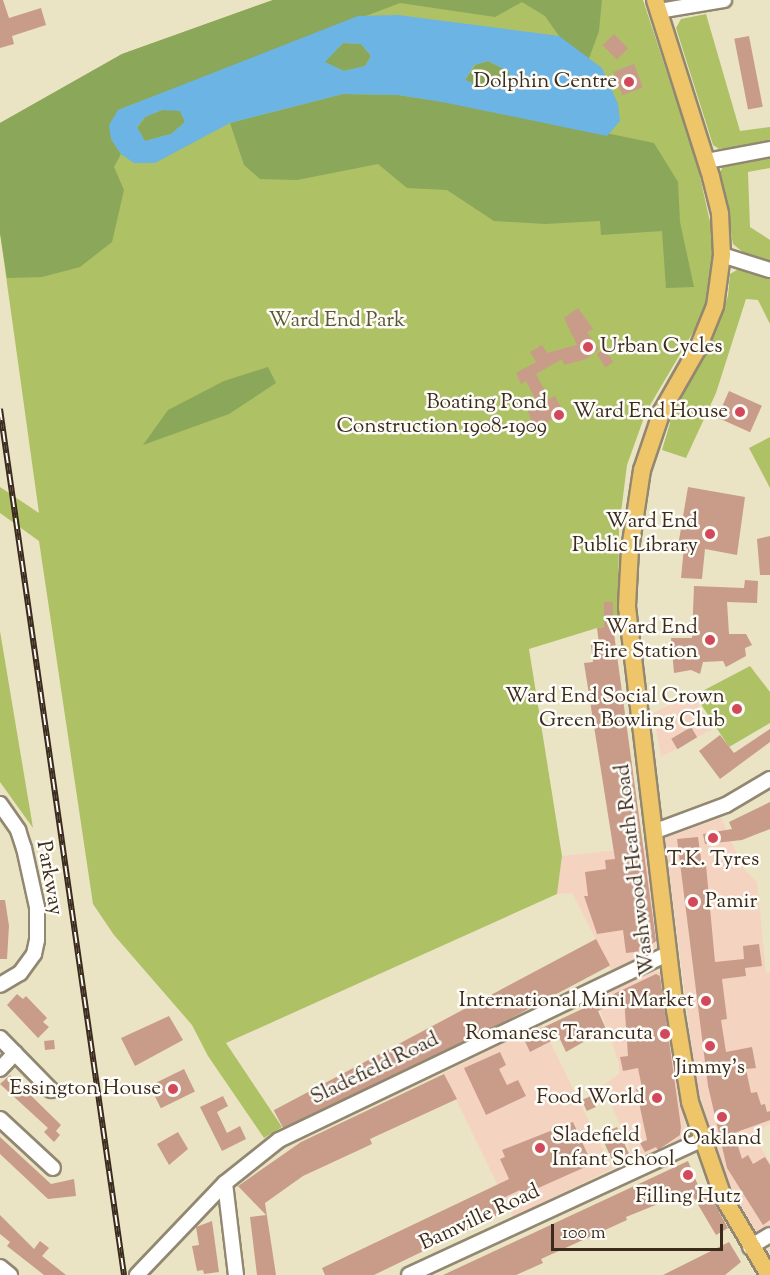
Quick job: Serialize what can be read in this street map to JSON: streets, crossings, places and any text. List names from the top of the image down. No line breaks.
{"streets":{"main road":["Washwood Heath Road"],"street":["Parkway","Sladefield Road","Bamville Road"]},"crossings":[["Washwood Heath Road","Sladefield Road"],["Washwood Heath Road","Bamville Road"]],"parks":["Ward End Park"],"places":["Dolphin Centre","Urban Cycles","Ward End House","Boating Pond Construction 1908-1909","Ward End Public Library","Ward End Fire Station","Ward End Social Crown Green Bowling Club","T.K. Tyres","Pamir","International Mini Market","Romanesc Tarancuta","Jimmy's","Essington House","Food World","Oakland","Sladefield Infant School","Filling Hutz"],"scale_bar":"100 m"}
